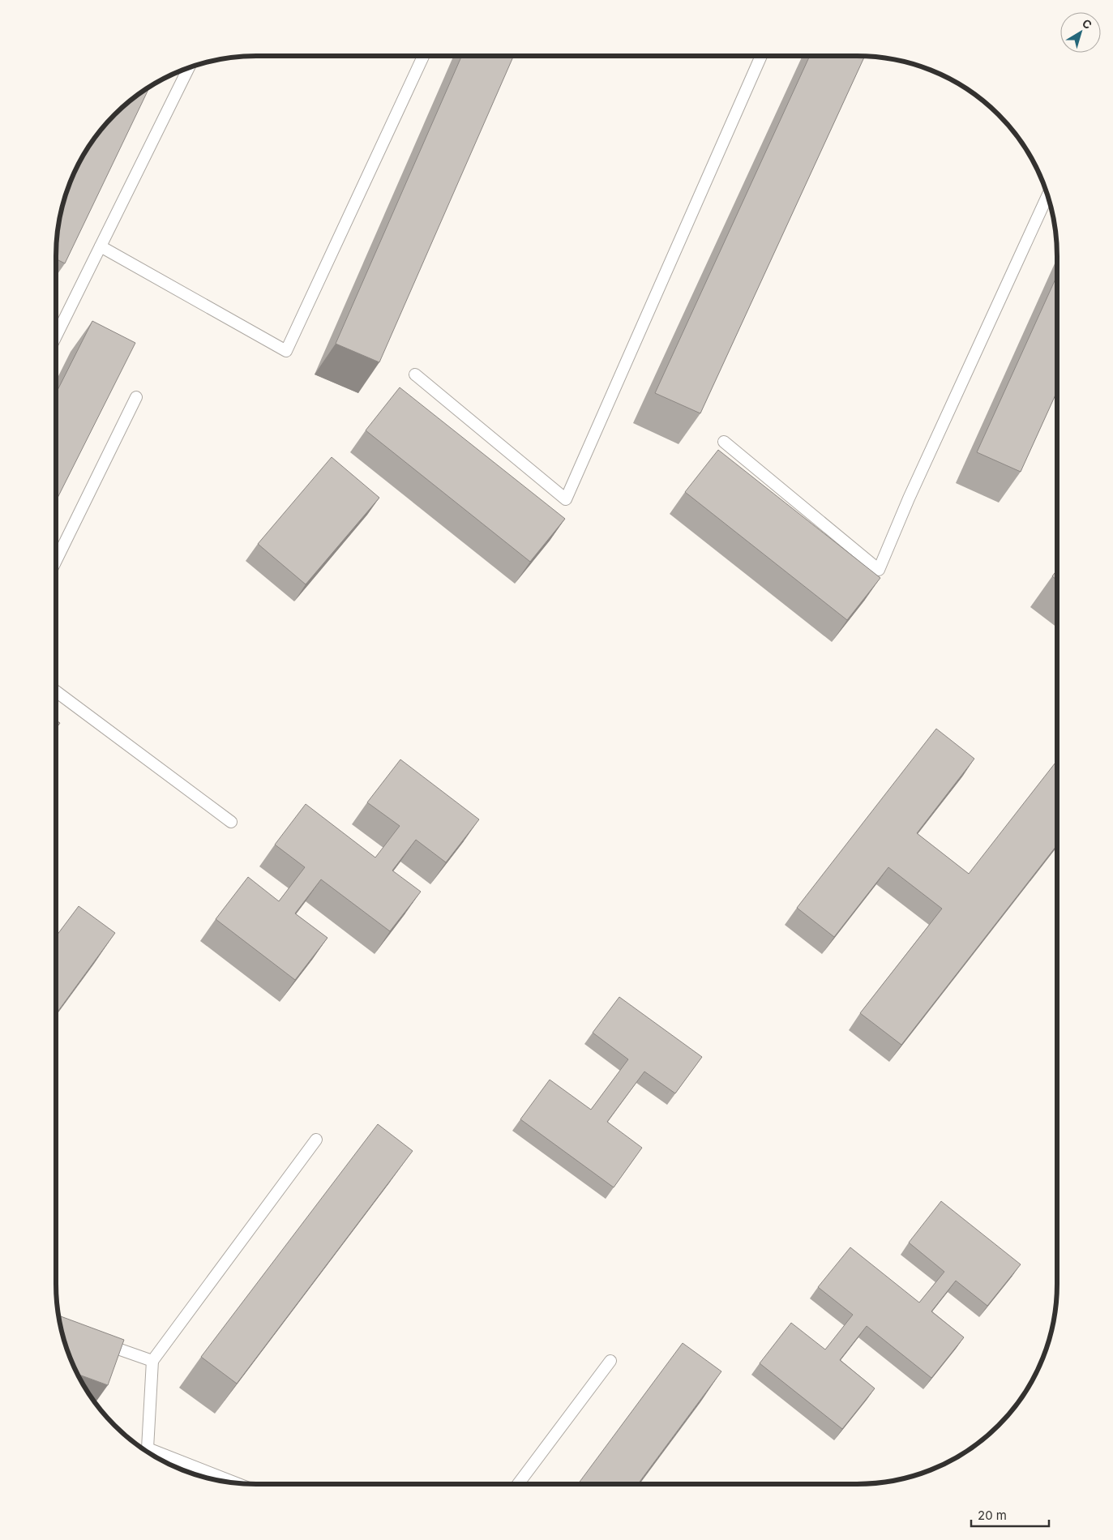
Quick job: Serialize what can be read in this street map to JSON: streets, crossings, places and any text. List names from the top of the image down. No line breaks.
{"scale_bar":"20 m","north":"top right"}
